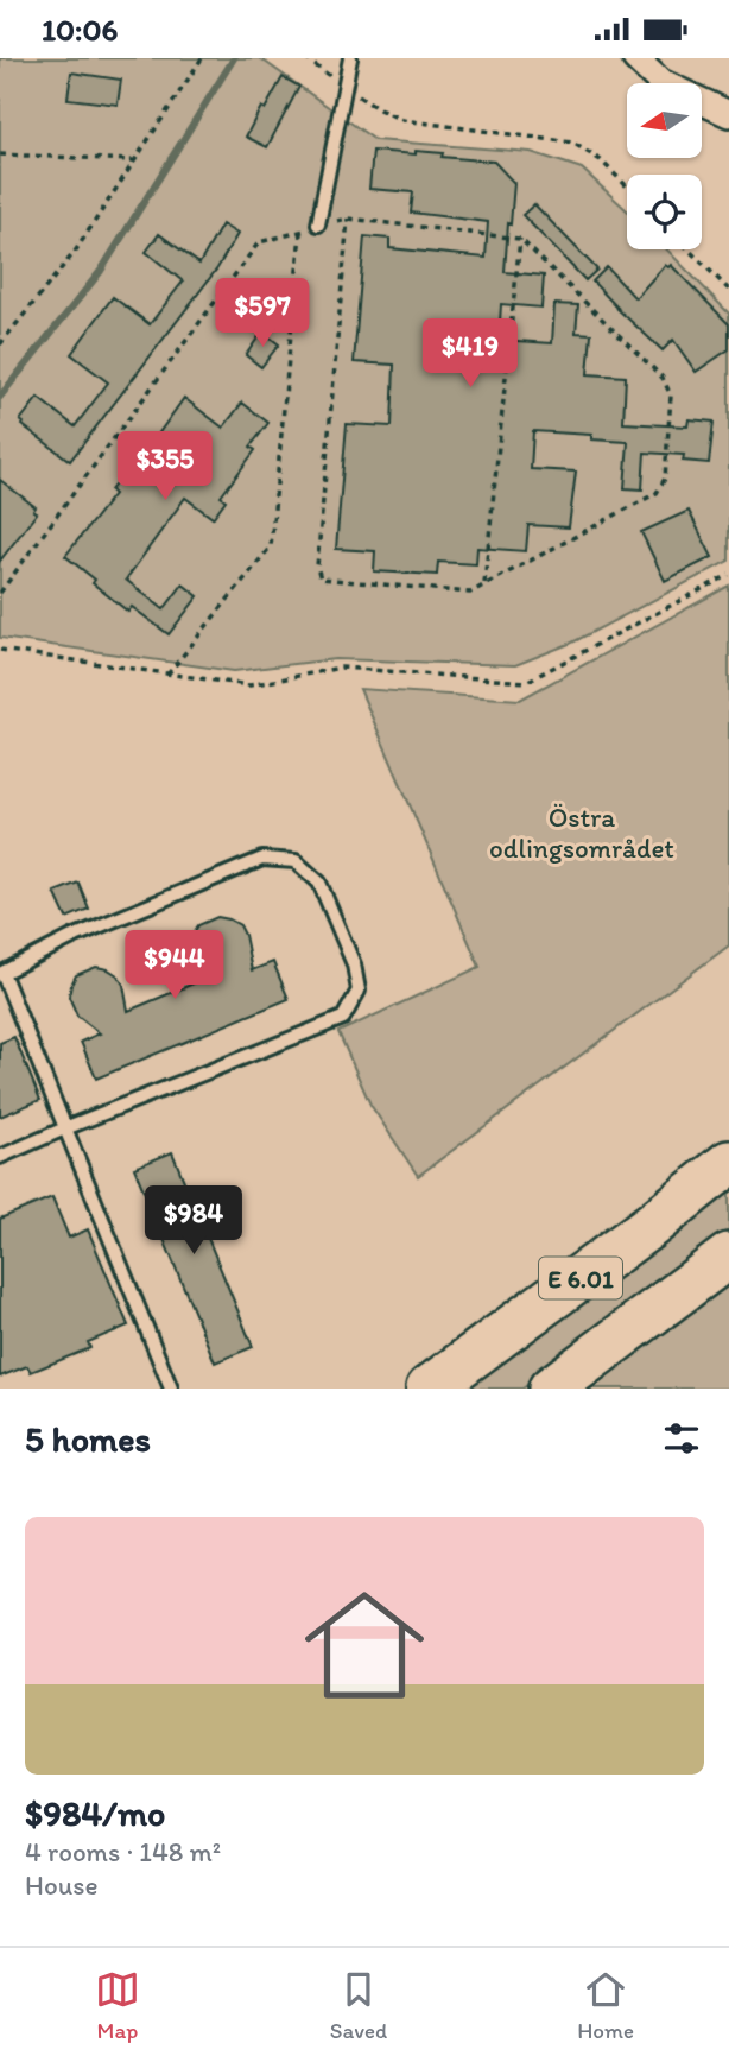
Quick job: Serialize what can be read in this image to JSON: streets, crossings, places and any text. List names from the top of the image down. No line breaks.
{"streets":{"highway":["E 6.01"]},"parks":["Östra odlingsområdet"],"north":"left","page":{"status":"10:06","price":["$597","$419","$355","$944","$984"],"heading":"5 homes","list":[{"name":"$984/mo","note":"4 rooms · 148 m² · House"}],"tabs":["Map","Saved","Home"]}}
